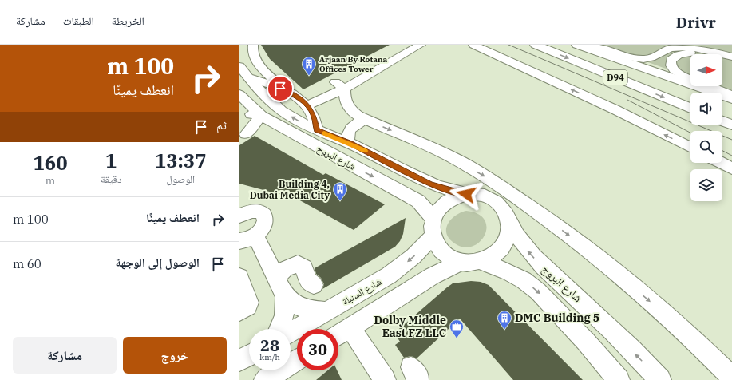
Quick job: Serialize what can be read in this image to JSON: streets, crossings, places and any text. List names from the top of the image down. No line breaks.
{"streets":{"main road":["D94"],"street":["شارع البروج","شارع السنبلة"]},"crossings":[["شارع البروج","شارع السنبلة"]],"places":{"building":["Arjaan By Rotana Offices Tower","Building 4, Dubai Media City","DMC Building 5"],"office":["Dolby Middle East FZ LLC"]},"north":"right","page":{"header":"Drivr","nav":["الخريطة","الطبقات","مشاركة"],"turn":["100 m","انعطف يمينًا"],"then":"ثم","eta":["13:37","الوصول","1","دقيقة","160","m"],"list":[{"name":"انعطف يمينًا","value":"100 m"},{"name":"الوصول إلى الوجهة","value":"60 m"}],"speed":"28 km/h","limit":"30","buttons":["خروج","مشاركة"]}}
